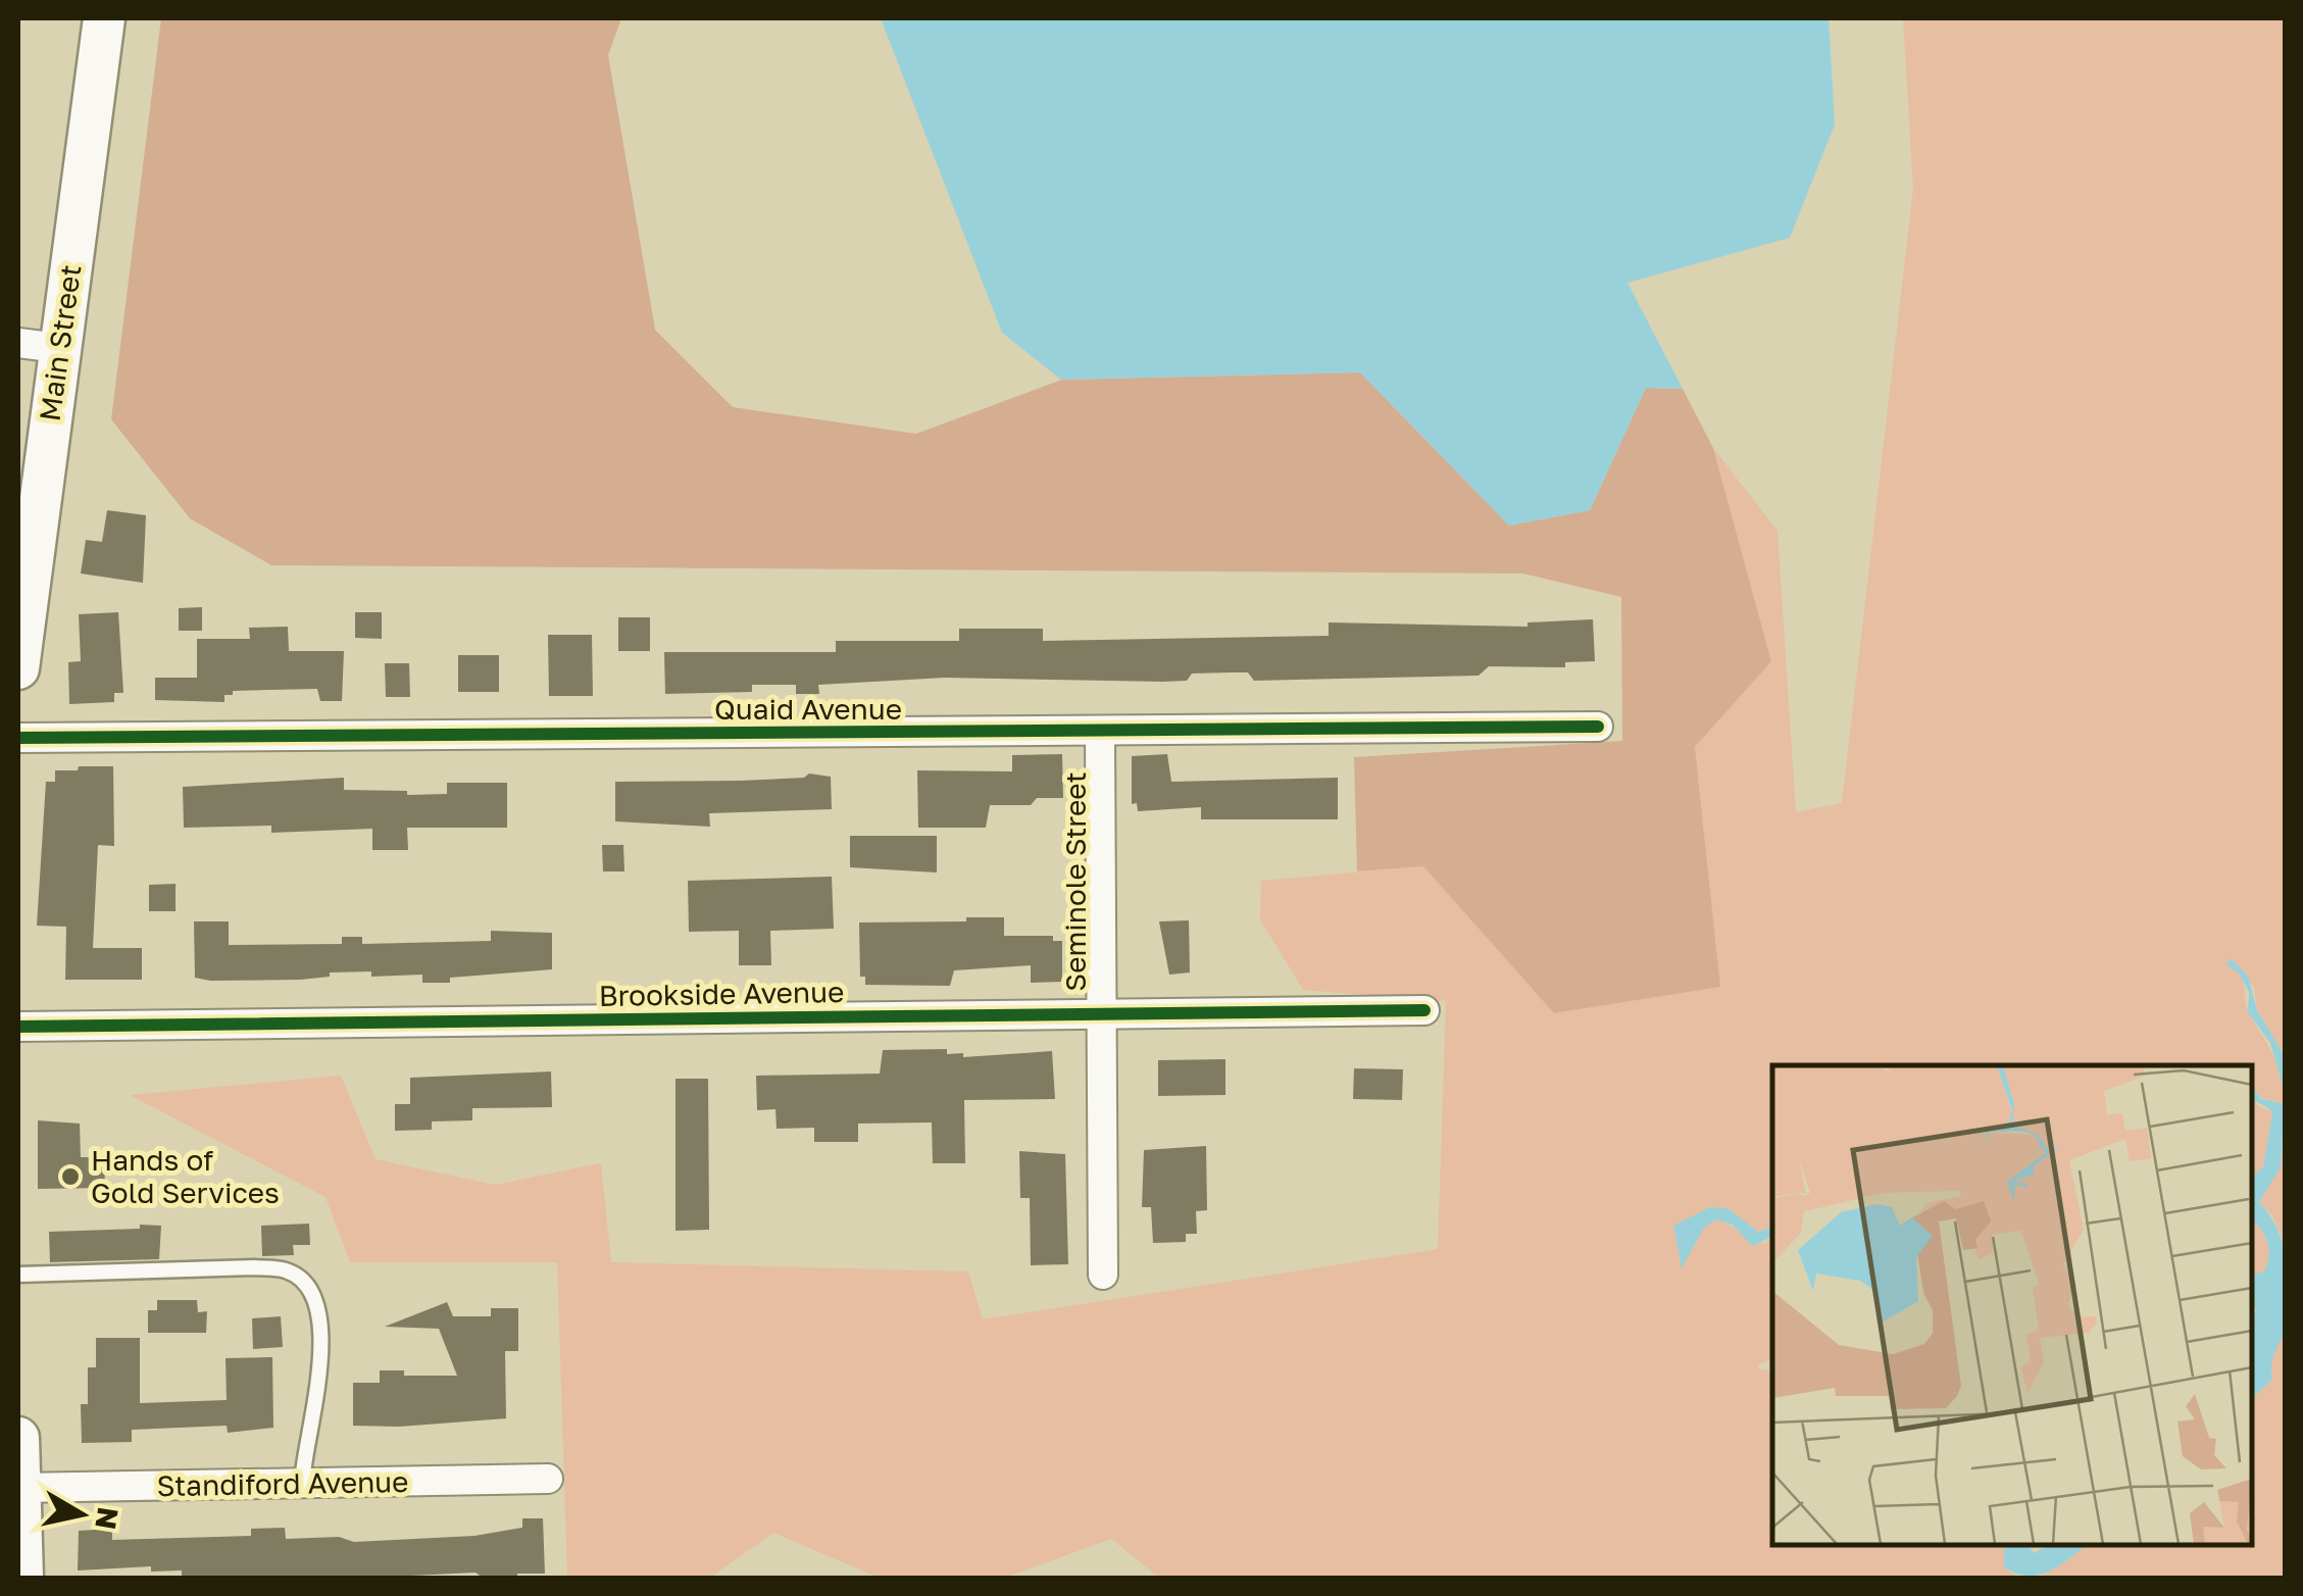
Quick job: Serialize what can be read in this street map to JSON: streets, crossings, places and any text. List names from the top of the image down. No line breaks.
{"streets":{"main road":["Main Street"],"street":["Quaid Avenue","Seminole Street","Brookside Avenue","Standiford Avenue"]},"crossings":[["Quaid Avenue","Seminole Street"],["Seminole Street","Brookside Avenue"]],"places":["Hands of Gold Services"],"north":"right"}
